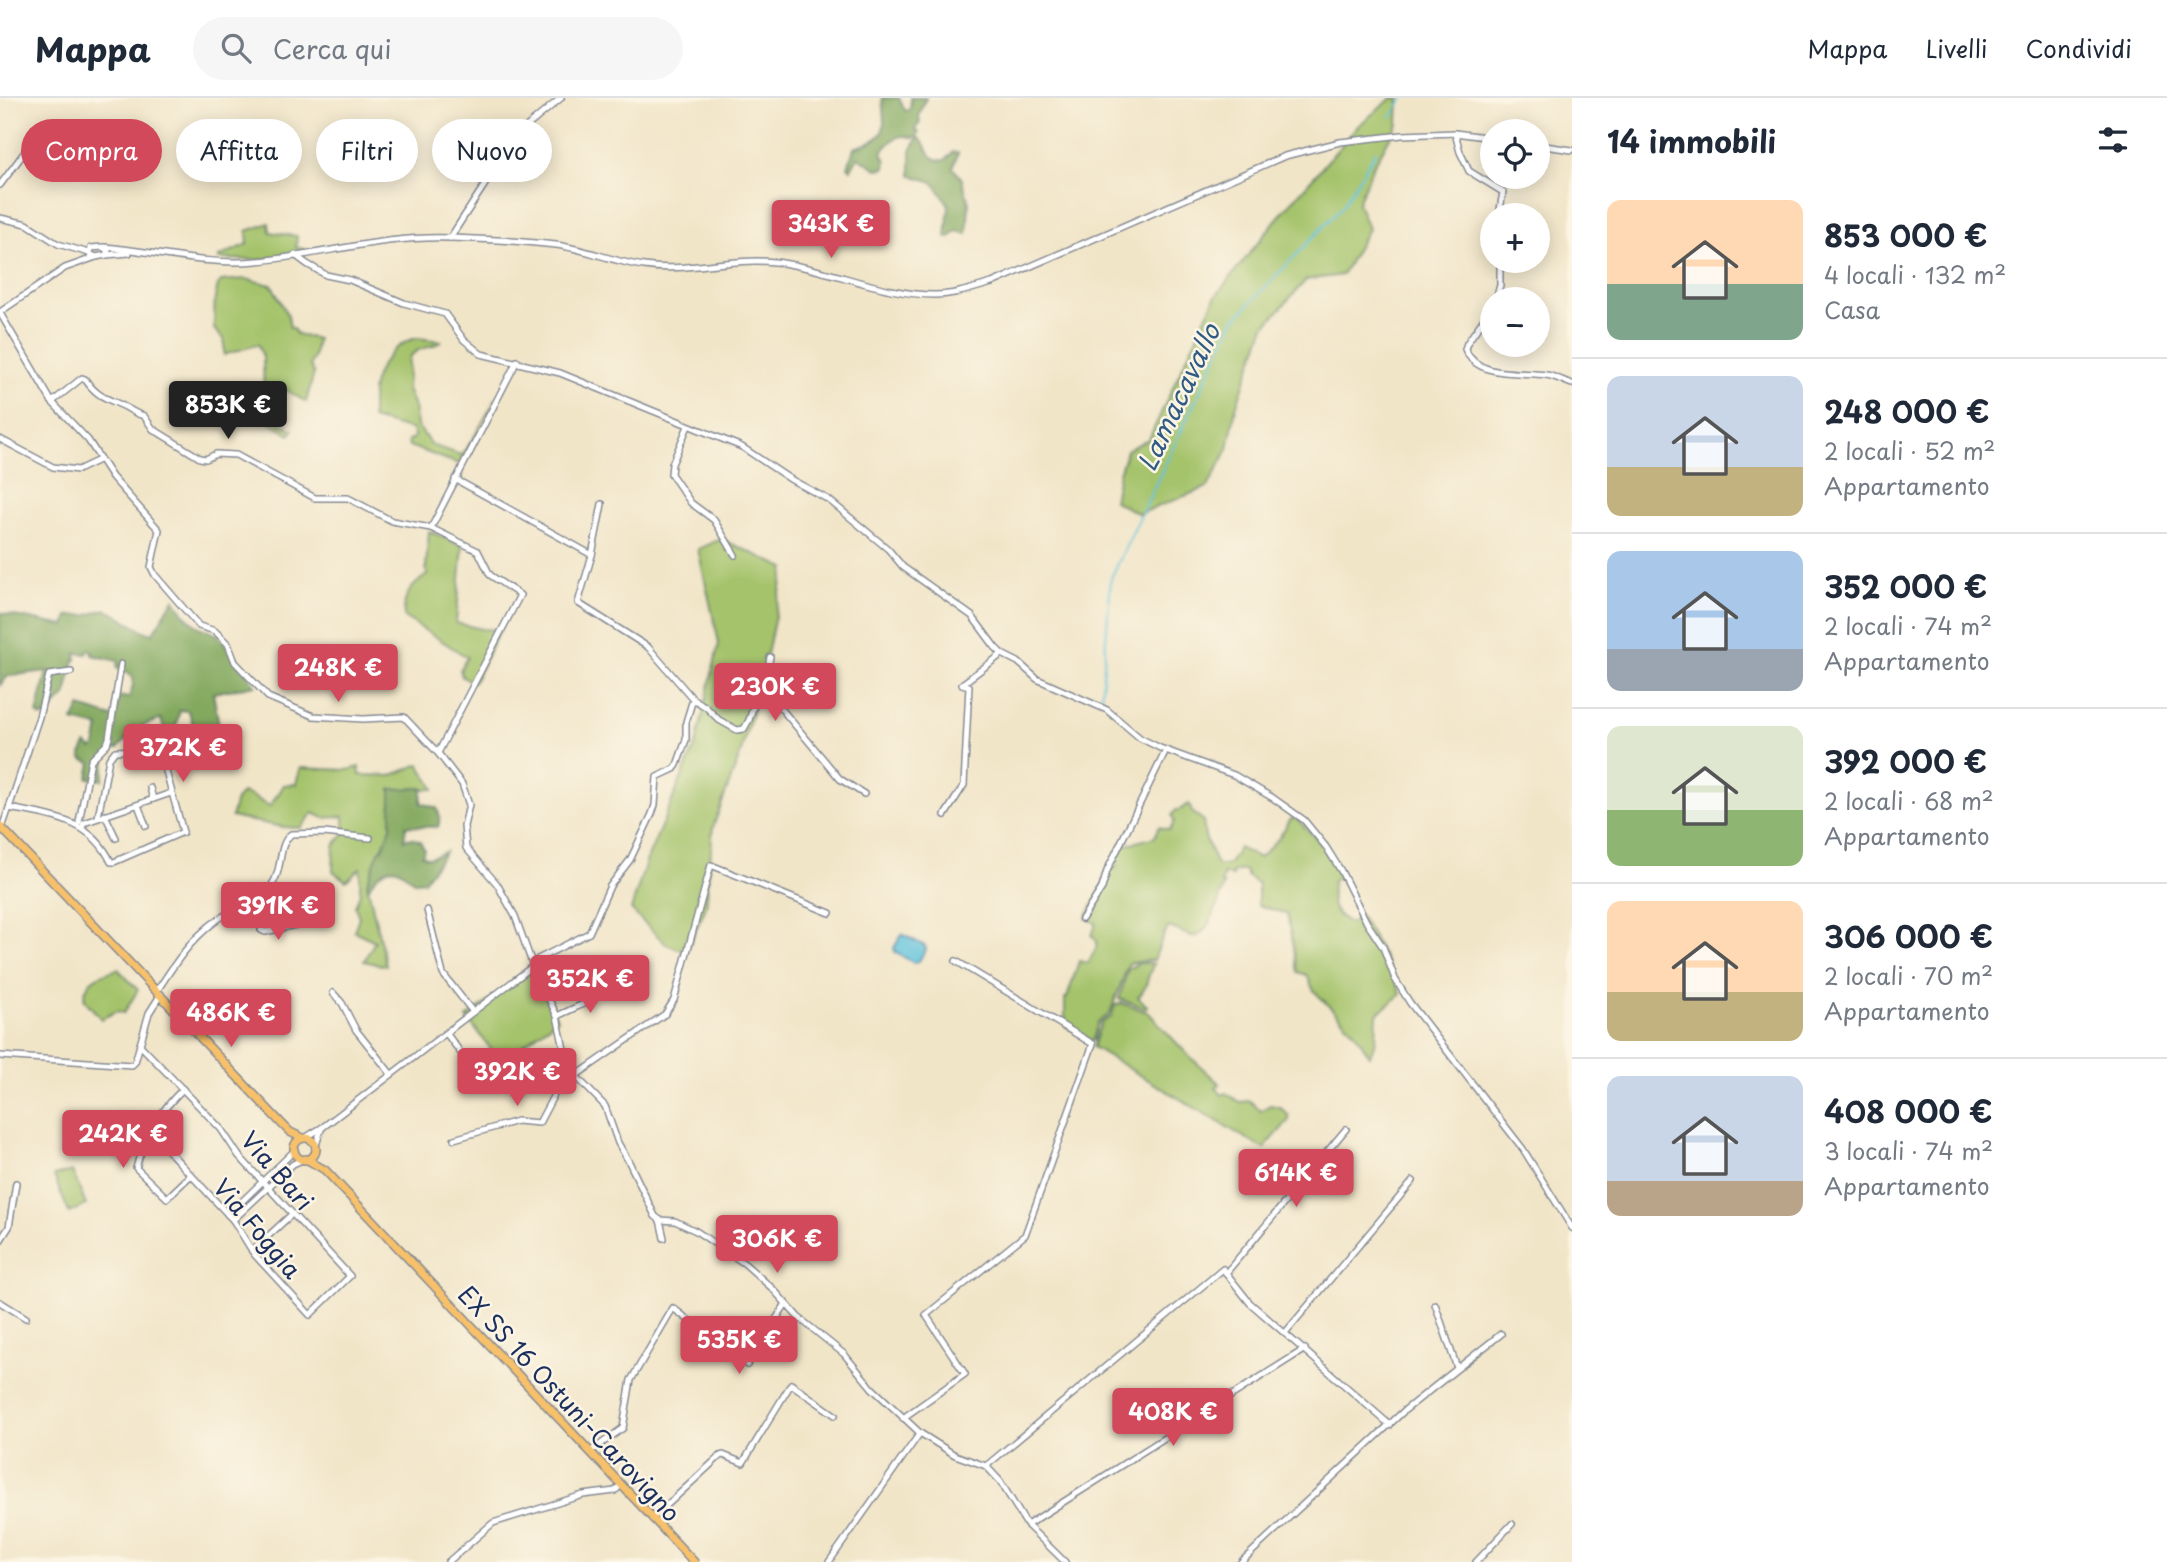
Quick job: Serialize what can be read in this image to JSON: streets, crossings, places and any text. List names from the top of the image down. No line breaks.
{"streets":{"main road":["EX SS 16 Ostuni-Carovigno"],"street":["Via Bari","Via Foggia"]},"crossings":[["Via Bari","Via Foggia"]],"water":["Lamacavallo"],"page":{"header":"Mappa","search":"Cerca qui","nav":["Mappa","Livelli","Condividi"],"heading":"14 immobili","map_buttons":["+","−"],"chip":["Compra","Affitta","Filtri","Nuovo"],"list":[{"name":"853 000 €","note":"4 locali · 132 m² · Casa"},{"name":"248 000 €","note":"2 locali · 52 m² · Appartamento"},{"name":"352 000 €","note":"2 locali · 74 m² · Appartamento"},{"name":"392 000 €","note":"2 locali · 68 m² · Appartamento"},{"name":"306 000 €","note":"2 locali · 70 m² · Appartamento"},{"name":"408 000 €","note":"3 locali · 74 m² · Appartamento"}],"price":["343K €","853K €","248K €","230K €","372K €","391K €","352K €","486K €","392K €","242K €","614K €","306K €","535K €","408K €"]}}
